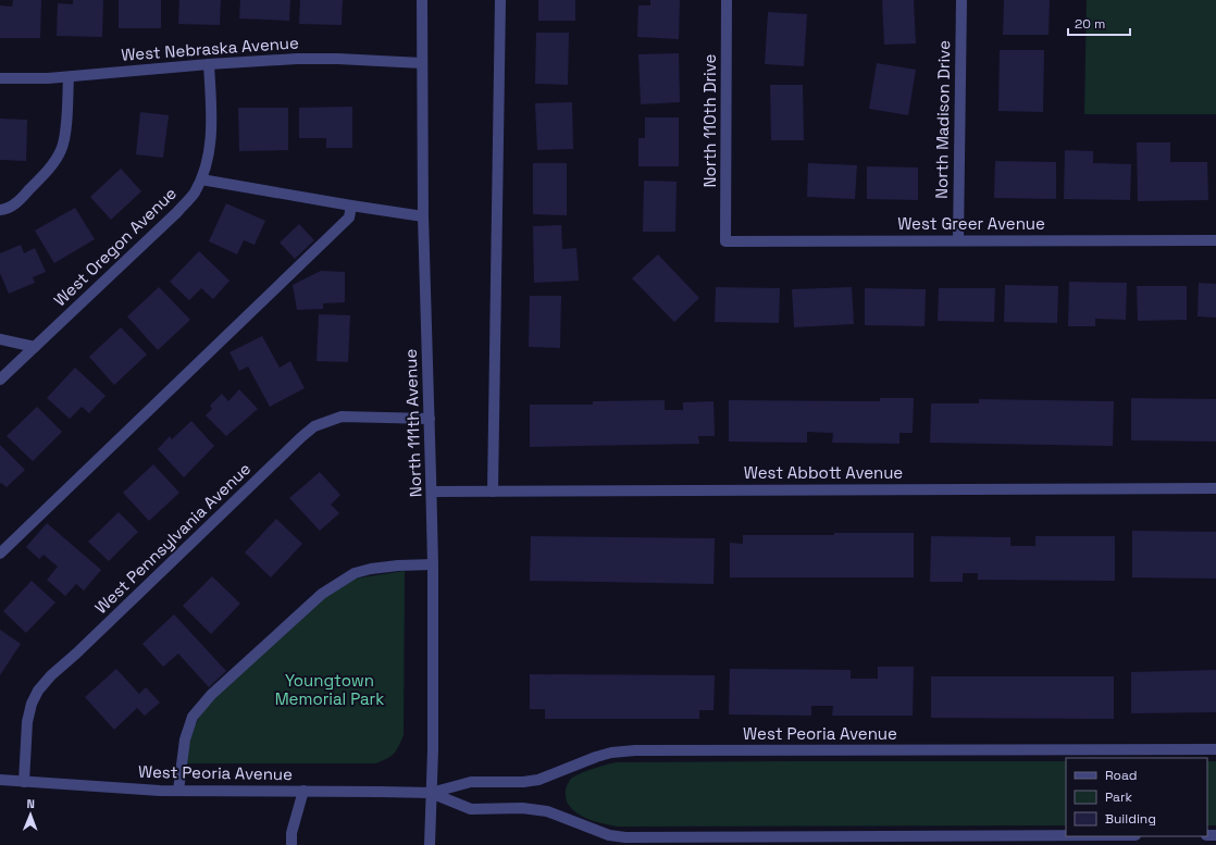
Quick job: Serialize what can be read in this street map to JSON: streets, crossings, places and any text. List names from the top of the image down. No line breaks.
{"streets":{"street":["West Nebraska Avenue","North Madison Drive","North 110th Drive","West Greer Avenue","West Oregon Avenue","North 111th Avenue","West Abbott Avenue","West Pennsylvania Avenue","West Peoria Avenue"]},"crossings":[["West Nebraska Avenue","West Oregon Avenue"],["West Nebraska Avenue","North 111th Avenue"],["North Madison Drive","West Greer Avenue"],["North 110th Drive","West Greer Avenue"],["North 111th Avenue","West Abbott Avenue"],["North 111th Avenue","West Pennsylvania Avenue"],["North 111th Avenue","West Peoria Avenue"],["West Pennsylvania Avenue","West Peoria Avenue"]],"parks":["Youngtown Memorial Park"],"legend":["Road","Park","Building"],"scale_bar":"20 m","north":"top"}
